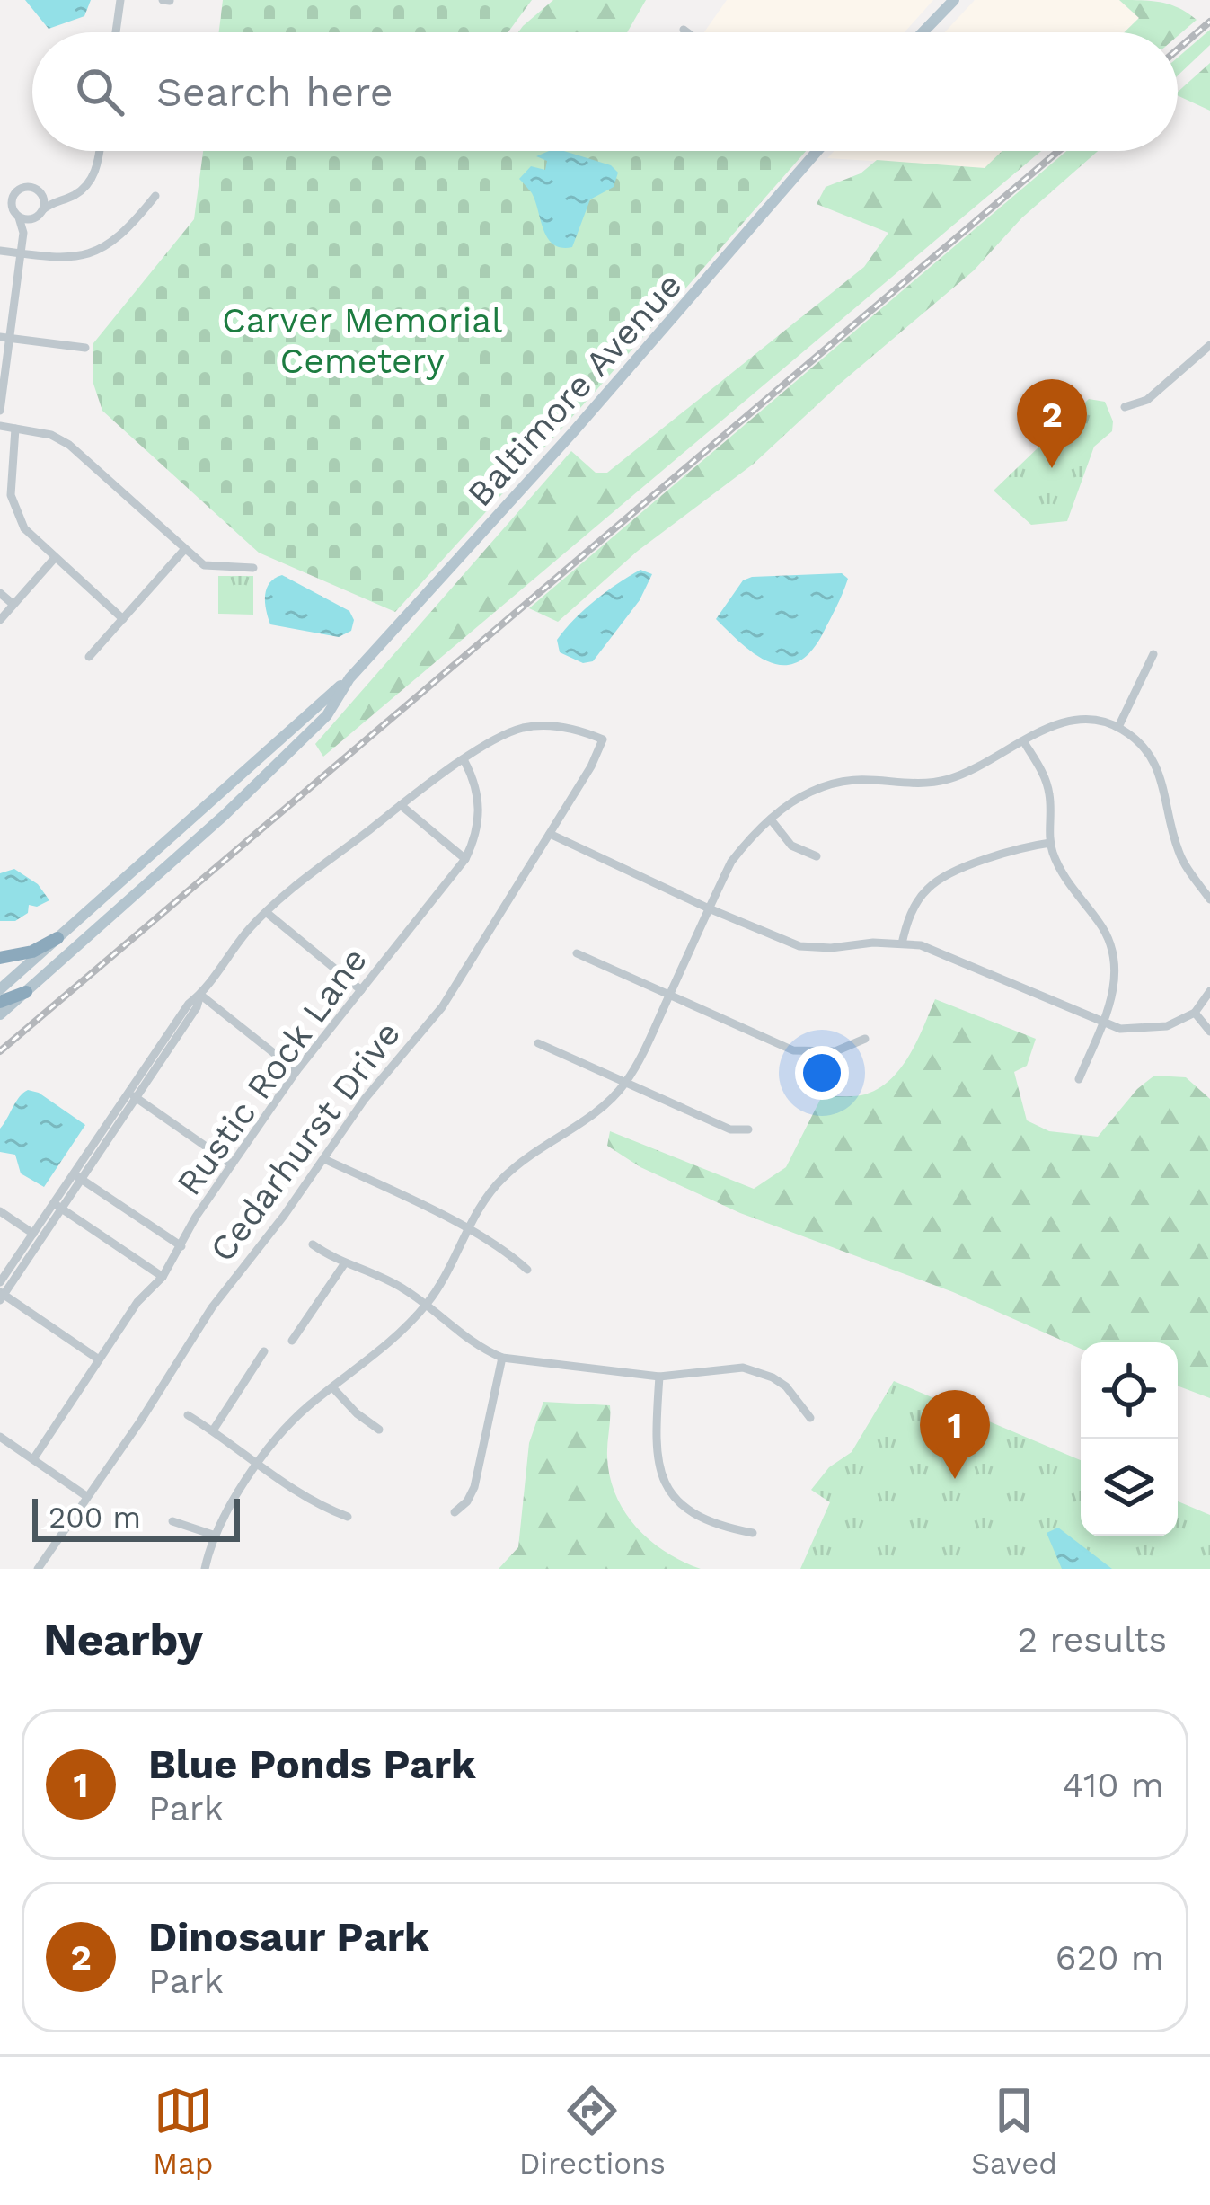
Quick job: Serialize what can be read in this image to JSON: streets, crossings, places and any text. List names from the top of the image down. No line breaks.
{"streets":{"main road":["Baltimore Avenue"],"street":["Rustic Rock Lane","Cedarhurst Drive"]},"crossings":[["Rustic Rock Lane","Cedarhurst Drive"]],"parks":["Carver Memorial Cemetery"],"scale_bar":"200 m","page":{"search":"Search here","pins":["2","1"],"scale":"200 m","heading":["Nearby","2 results"],"list":[{"mark":"1","name":"Blue Ponds Park","note":"Park","value":"410 m"},{"mark":"2","name":"Dinosaur Park","note":"Park","value":"620 m"}],"nav":["Map","Directions","Saved"]}}
